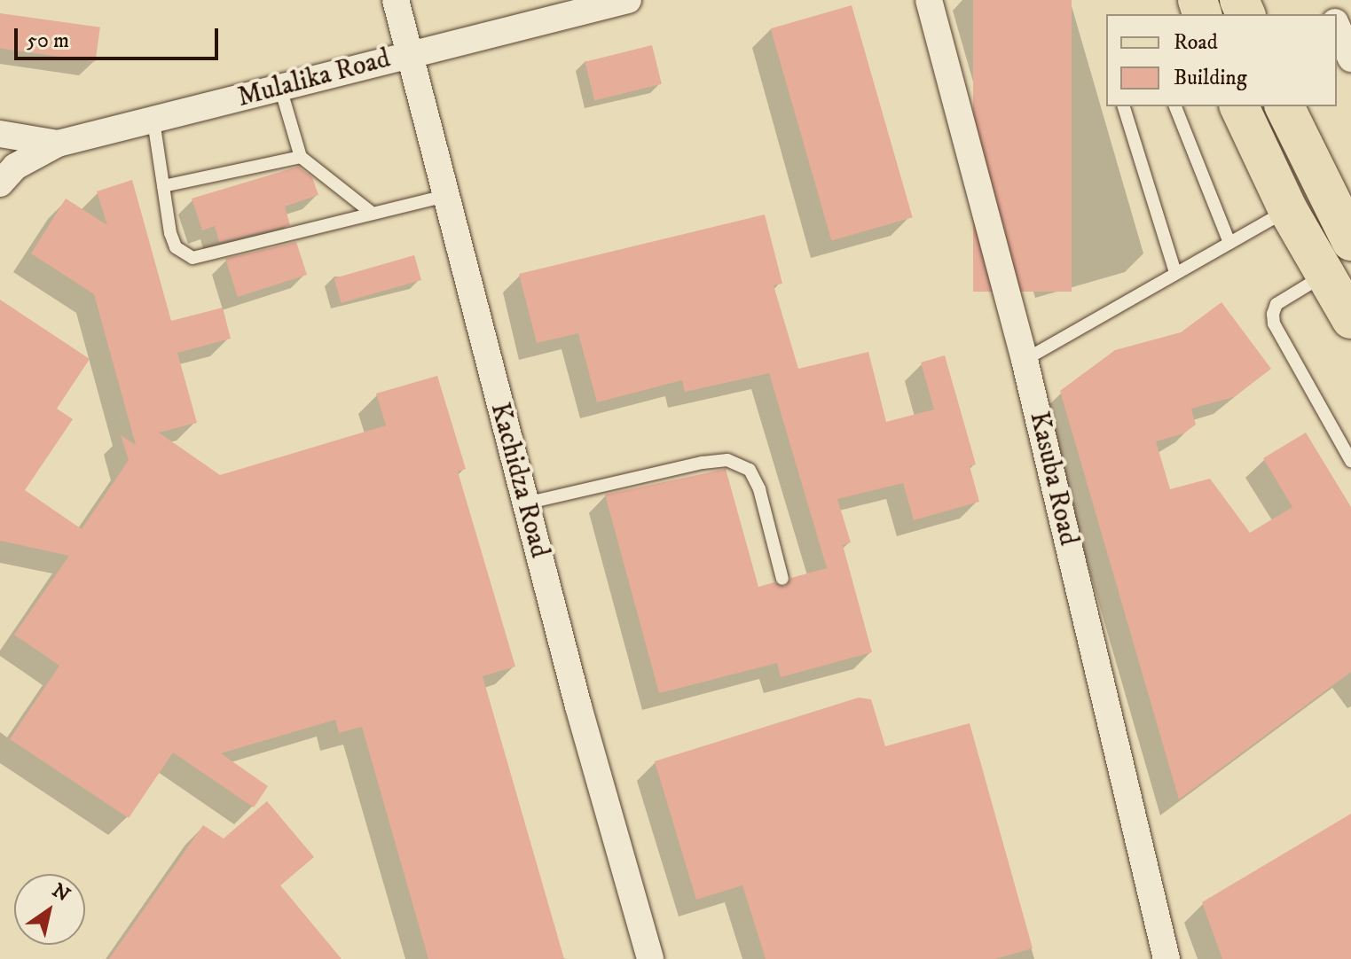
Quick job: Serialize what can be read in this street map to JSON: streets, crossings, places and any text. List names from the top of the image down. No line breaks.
{"streets":{"street":["Mulalika Road","Kasuba Road","Kachidza Road"]},"crossings":[["Mulalika Road","Kachidza Road"]],"legend":["Road","Building"],"scale_bar":"50 m","north":"top right"}
